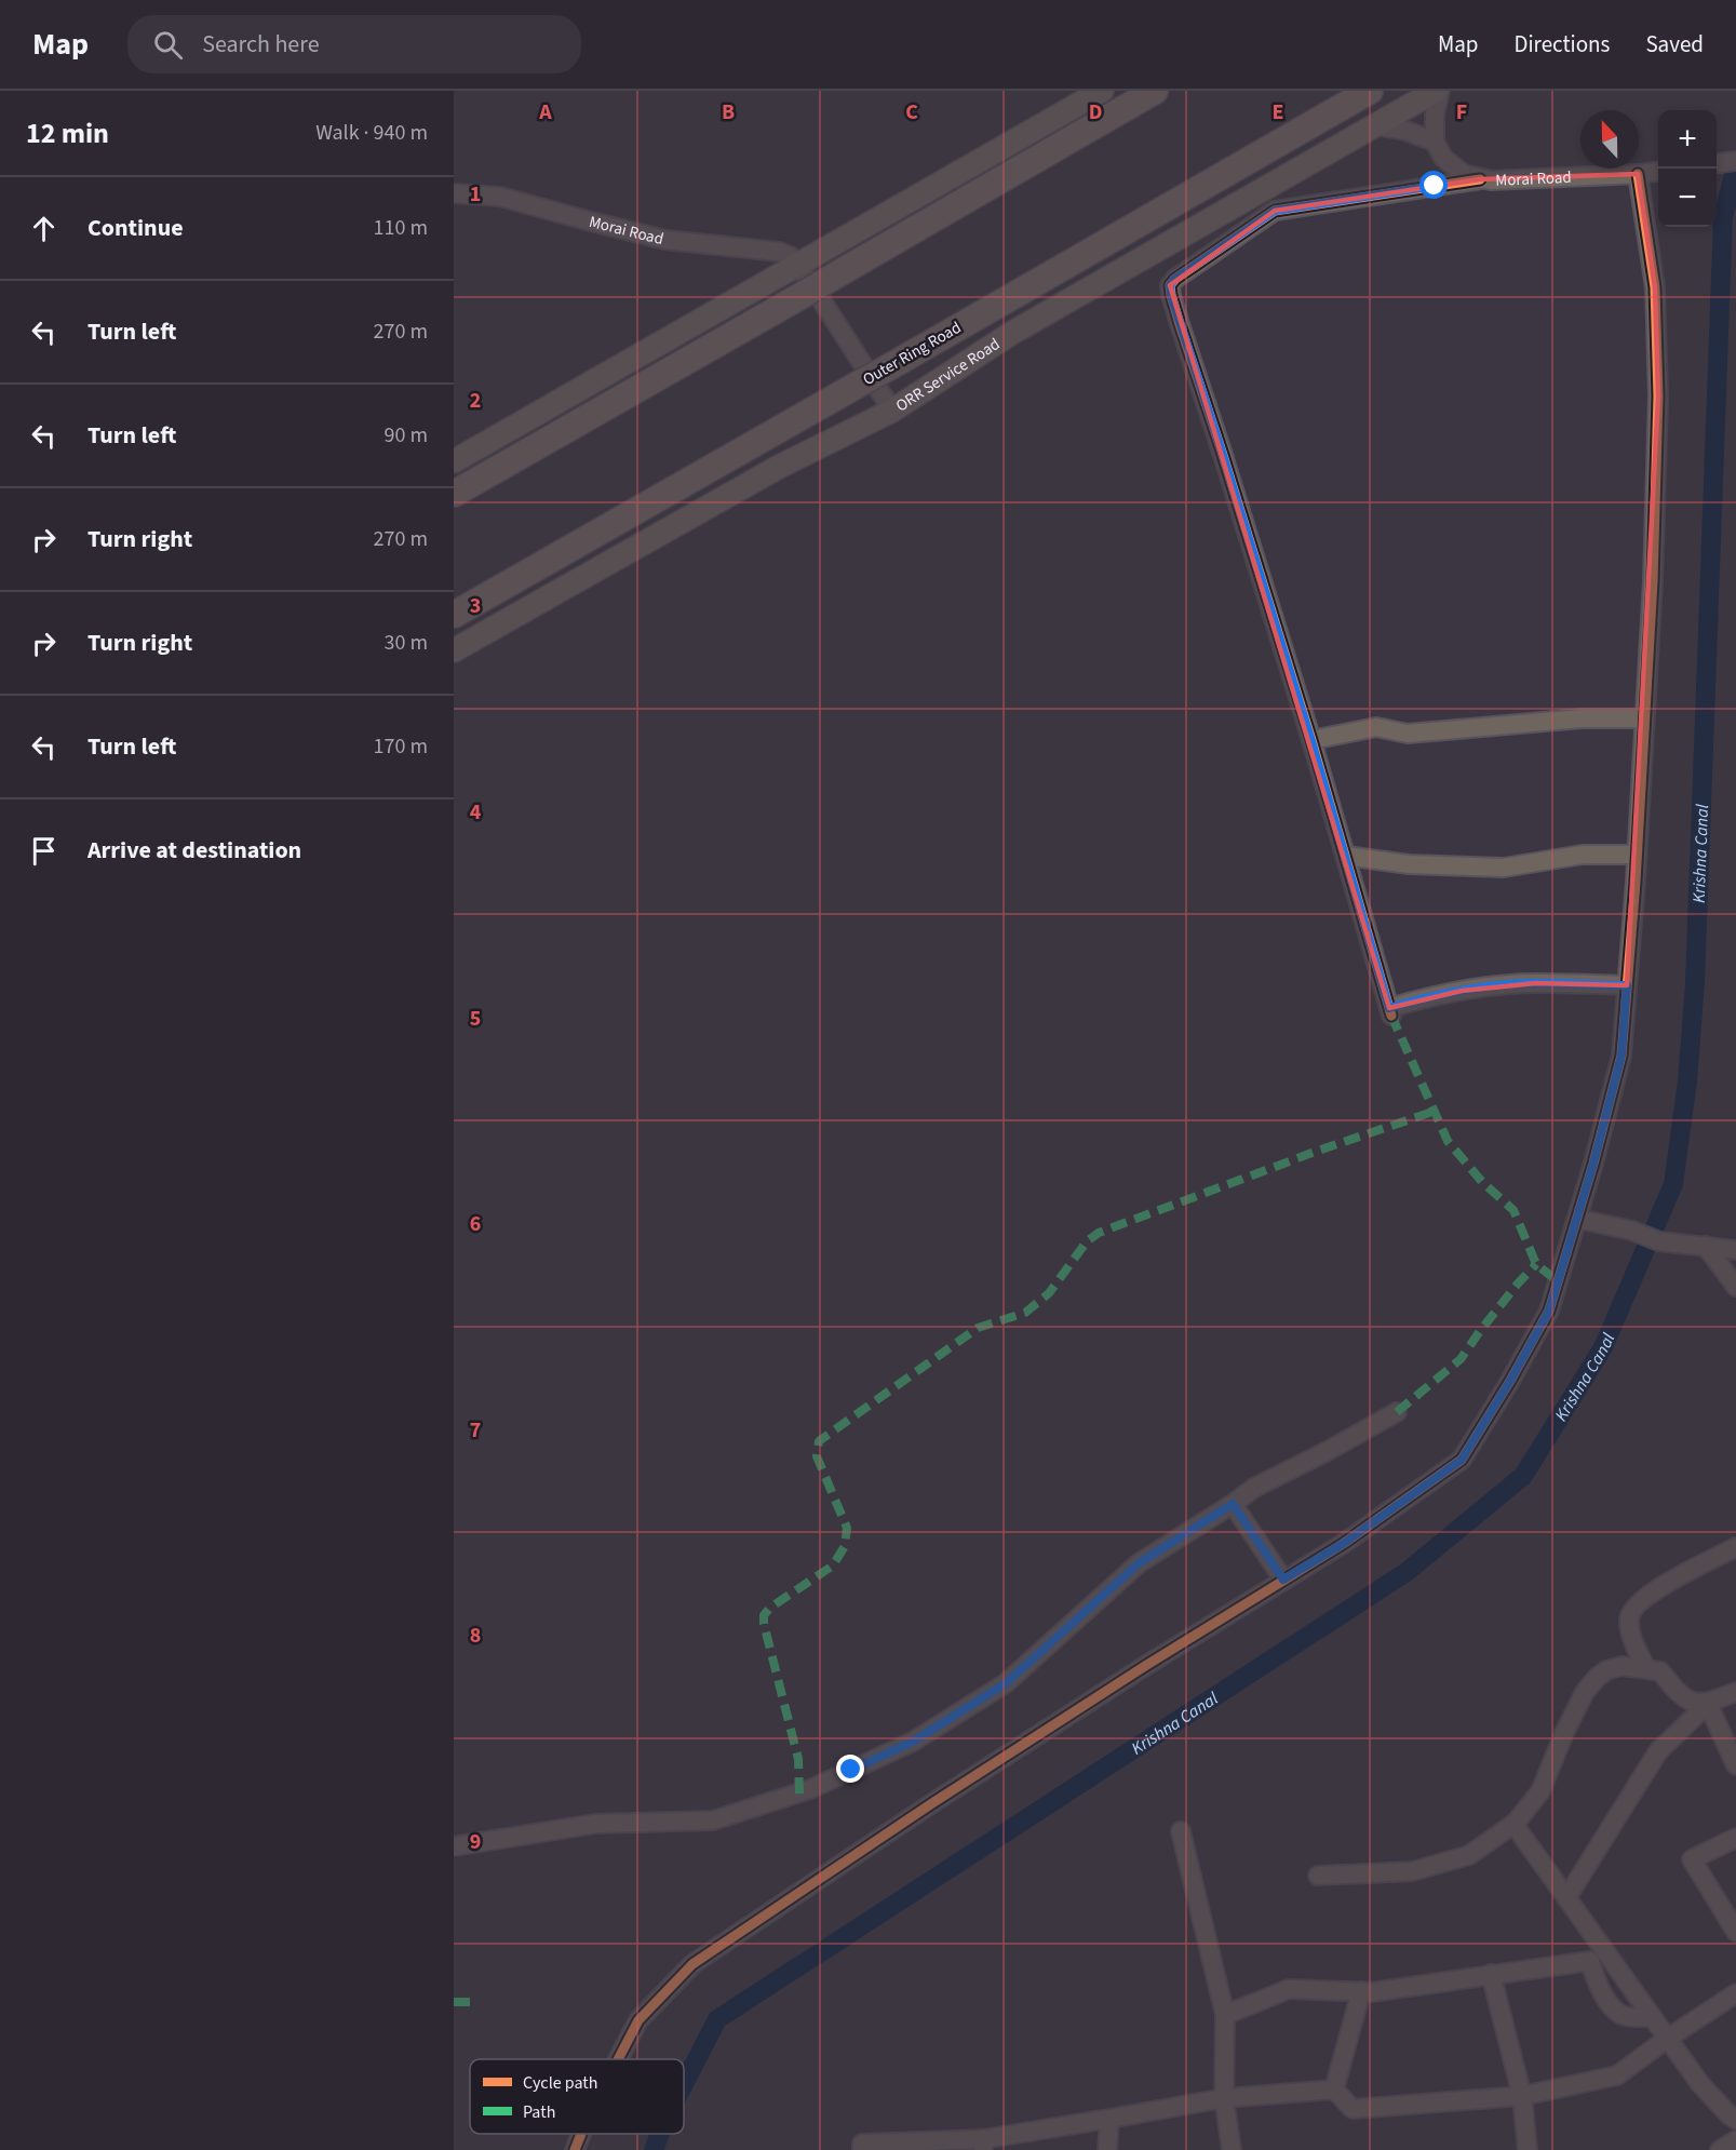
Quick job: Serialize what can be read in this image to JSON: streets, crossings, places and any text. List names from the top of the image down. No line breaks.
{"streets":{"highway":["Outer Ring Road"],"main road":["ORR Service Road"],"street":["Morai Road"]},"water":["Krishna Canal"],"legend":["Cycle path","Path"],"north":"top","page":{"header":"Map","search":"Search here","nav":["Map","Directions","Saved"],"heading":["12 min","Walk · 940 m"],"map_buttons":["+","−"],"list":[["Continue","110 m"],["Turn left","270 m"],["Turn left","90 m"],["Turn right","270 m"],["Turn right","30 m"],["Turn left","170 m"],"Arrive at destination"]},"grid":{"columns":["A","B","C","D","E","F"],"rows":["1","2","3","4","5","6","7","8","9"]}}
